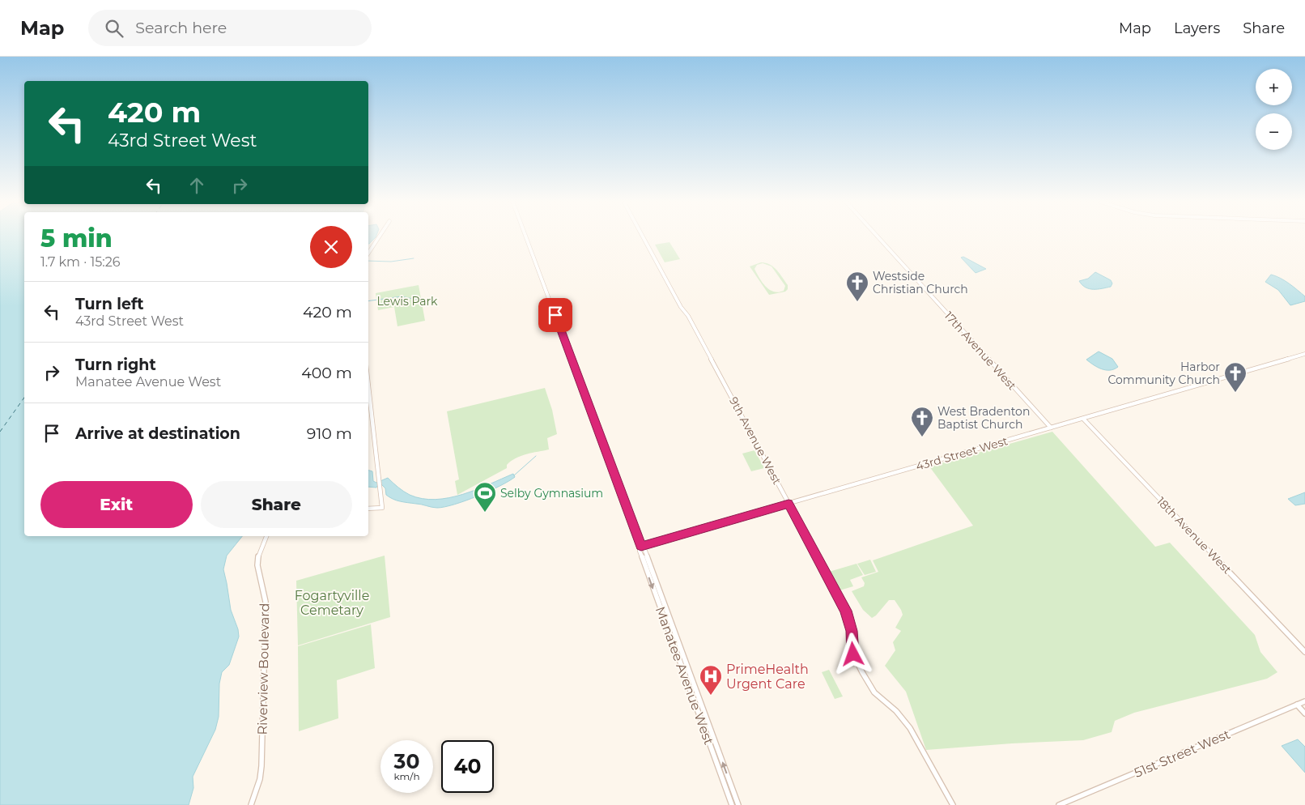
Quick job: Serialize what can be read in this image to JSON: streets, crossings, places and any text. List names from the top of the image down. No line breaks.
{"streets":{"street":["17th Avenue West","9th Avenue West","43rd Street West","18th Avenue West","Riverview Boulevard","Manatee Avenue West","51st Street West"]},"crossings":[["17th Avenue West","43rd Street West"],["9th Avenue West","43rd Street West"],["43rd Street West","18th Avenue West"],["43rd Street West","Manatee Avenue West"]],"parks":["Lewis Park","Fogartyville Cemetary"],"places":{"church":["Westside Christian Church","Harbor Community Church","West Bradenton Baptist Church"],"sports":["Selby Gymnasium"],"hospital":["PrimeHealth Urgent Care"]},"page":{"header":"Map","search":"Search here","nav":["Map","Layers","Share"],"map_buttons":["+","−"],"turn":["420 m","43rd Street West"],"heading":["5 min","1.7 km · 15:26"],"list":[{"name":"Turn left","note":"43rd Street West","value":"420 m"},{"name":"Turn right","note":"Manatee Avenue West","value":"400 m"},{"name":"Arrive at destination","value":"910 m"}],"buttons":["Exit","Share"],"speed":"30 km/h","limit":"40"}}
